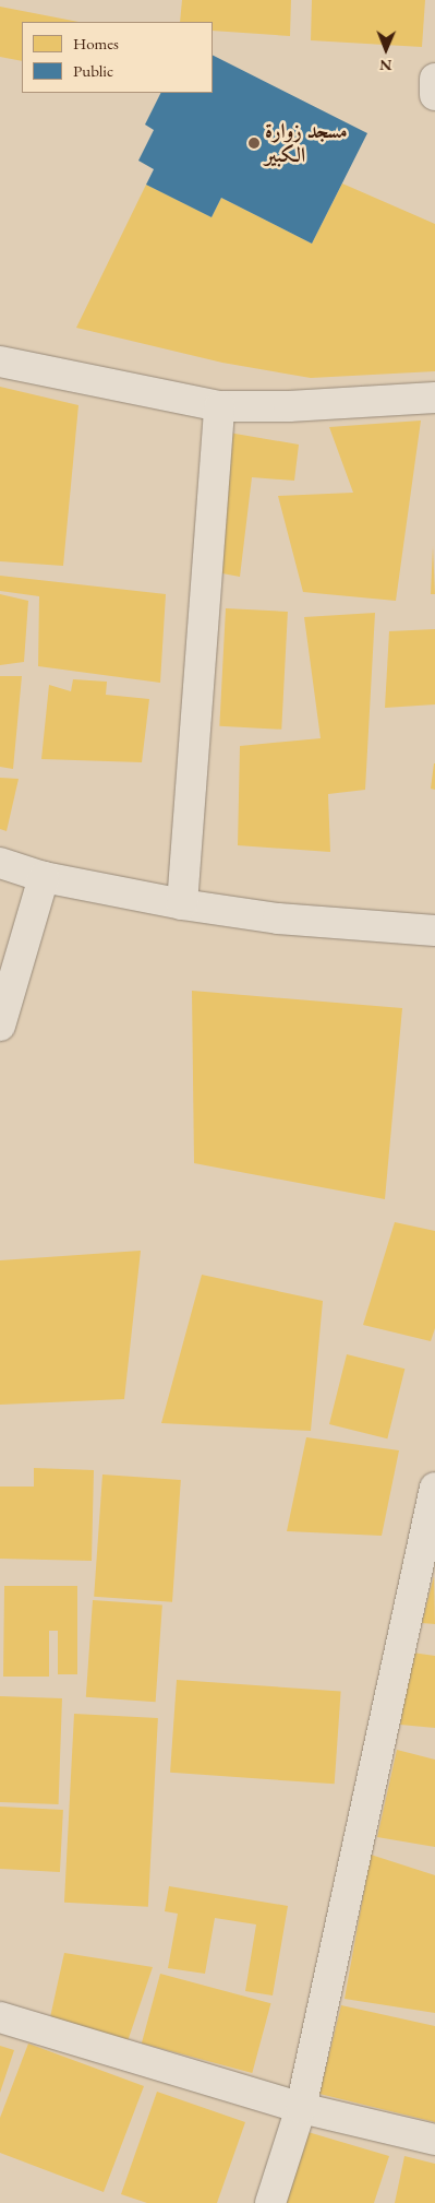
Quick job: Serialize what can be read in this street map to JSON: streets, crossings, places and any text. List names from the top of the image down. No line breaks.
{"places":["مسجد زوارة الكبير"],"legend":["Homes","Public"],"north":"bottom"}
